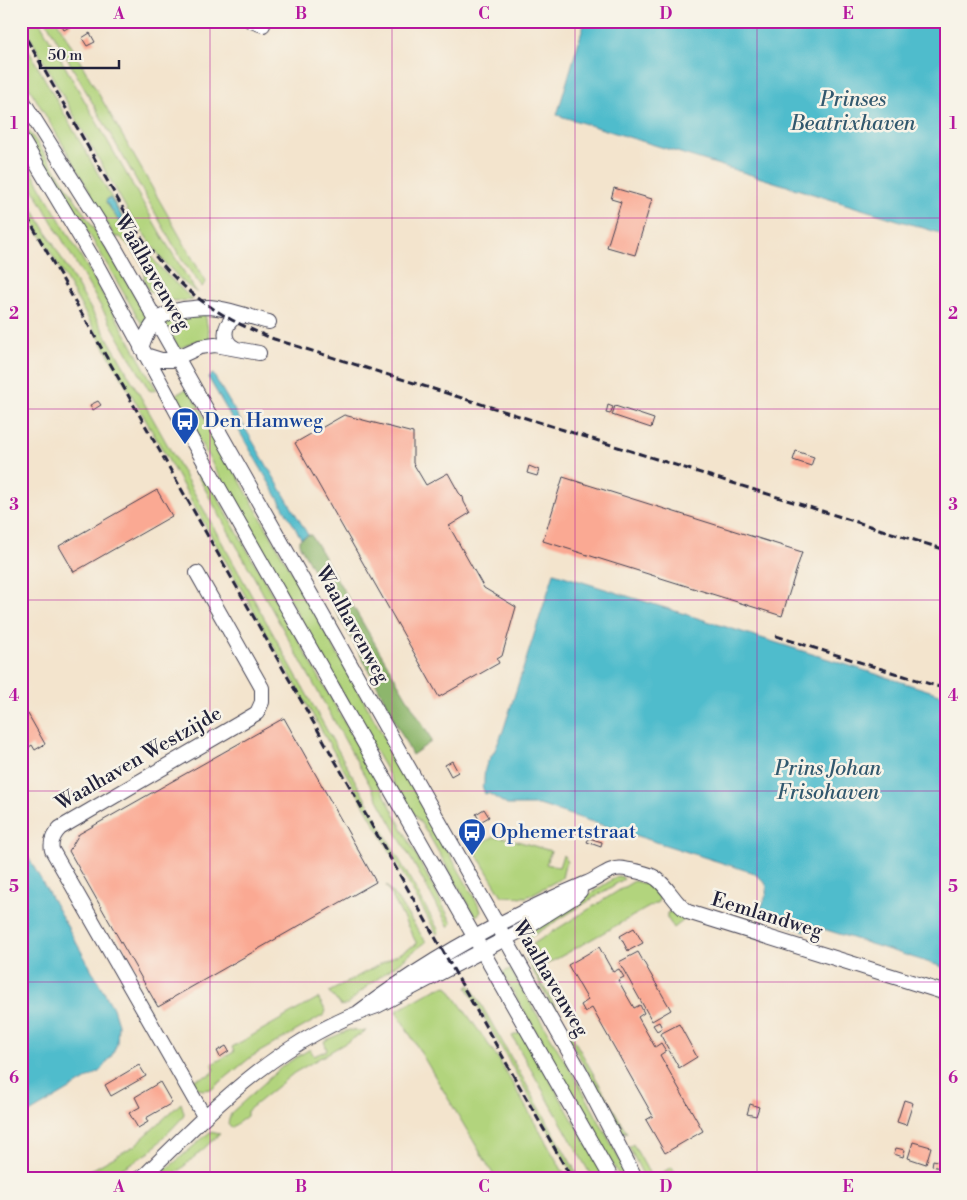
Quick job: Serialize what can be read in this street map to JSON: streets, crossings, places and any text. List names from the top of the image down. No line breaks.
{"streets":{"street":["Waalhavenweg","Waalhaven Westzijde","Eemlandweg"]},"crossings":[["Waalhavenweg","Eemlandweg"]],"water":["Prinses Beatrixhaven","Prins Johan Frisohaven"],"places":{"bus stop":["Den Hamweg","Ophemertstraat"]},"scale_bar":"50 m","grid":{"columns":["A","B","C","D","E"],"rows":["1","2","3","4","5","6"]}}
